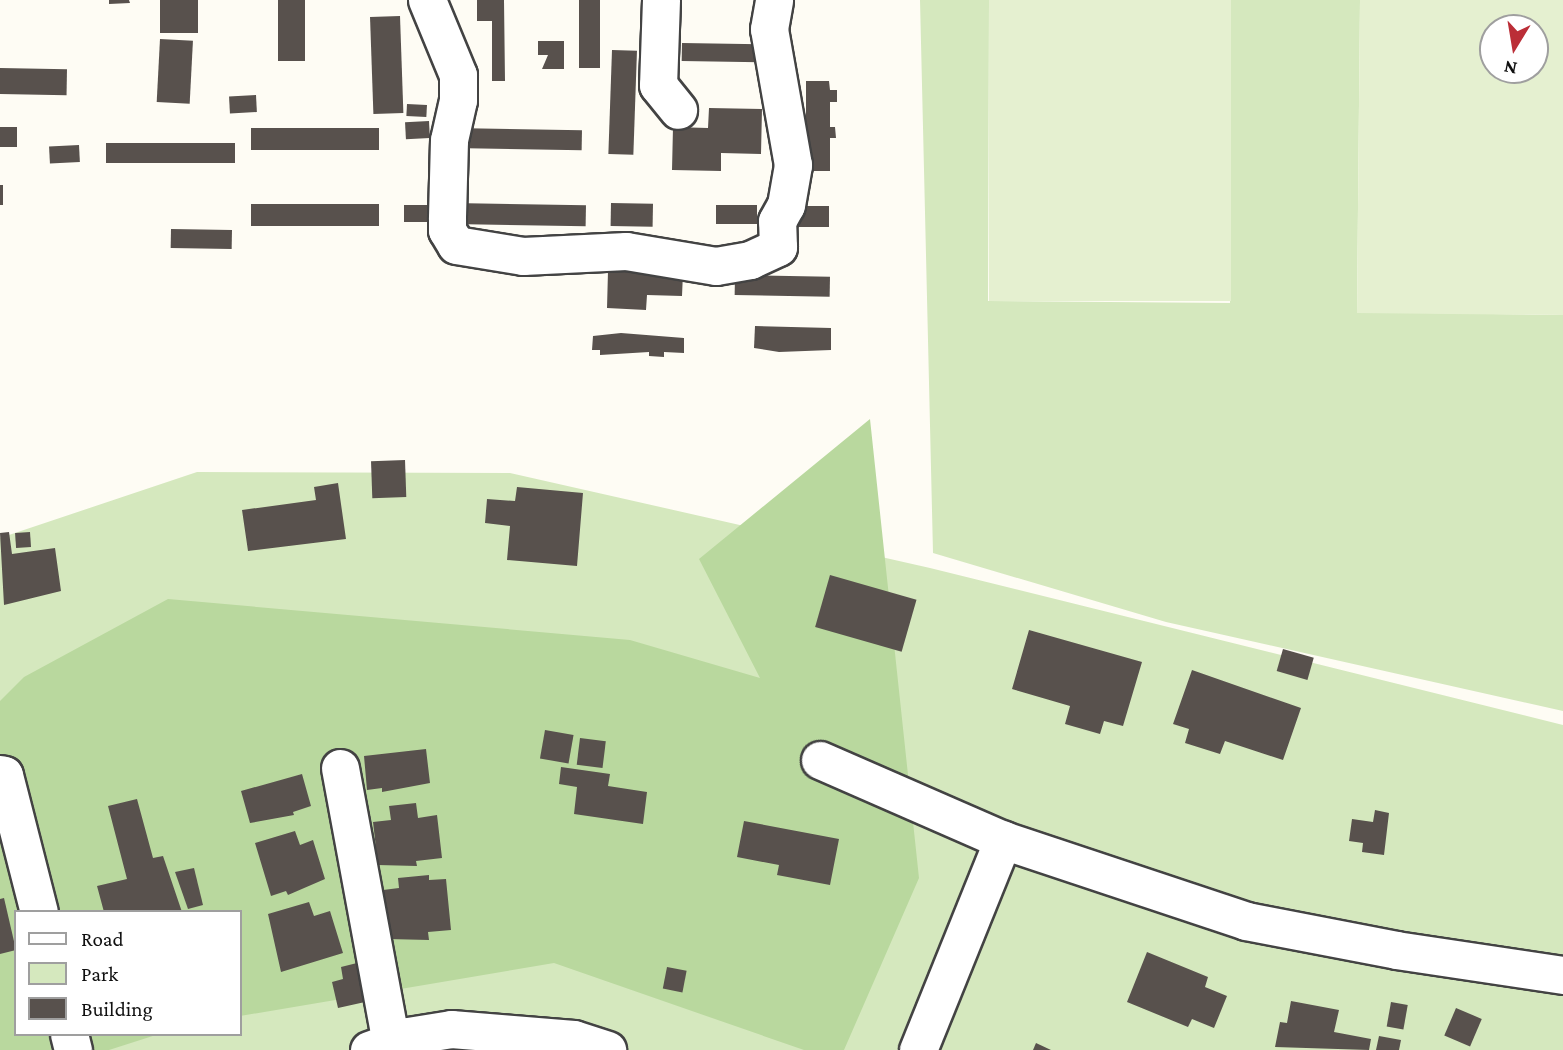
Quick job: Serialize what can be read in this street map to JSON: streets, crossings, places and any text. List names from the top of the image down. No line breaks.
{"legend":["Road","Park","Building"],"north":"bottom"}
